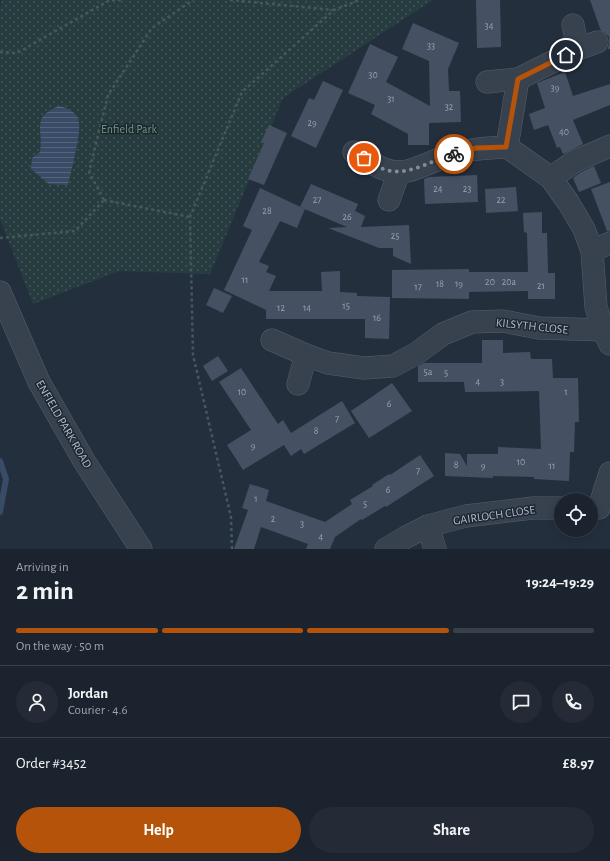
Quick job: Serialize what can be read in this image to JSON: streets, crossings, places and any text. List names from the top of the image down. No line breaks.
{"streets":{"street":["KILSYTH CLOSE","ENFIELD PARK ROAD","GAIRLOCH CLOSE"]},"parks":["Enfield Park"],"house_numbers":["34","33","30","39","31","32","29","40","24","23","27","22","28","26","25","11","20","20a","18","19","21","17","15","12","14","16","5a","5","4","3","10","1","6","7","8","9","10","8","9","11","7","6","1","5","2","3","4"],"page":{"heading":["2 min","Arriving in","19:24–19:29"],"panel":["Jordan","Courier · 4.6","Order #3452","£8.97"],"bar":"On the way · 50 m","buttons":["Help","Share"]}}
